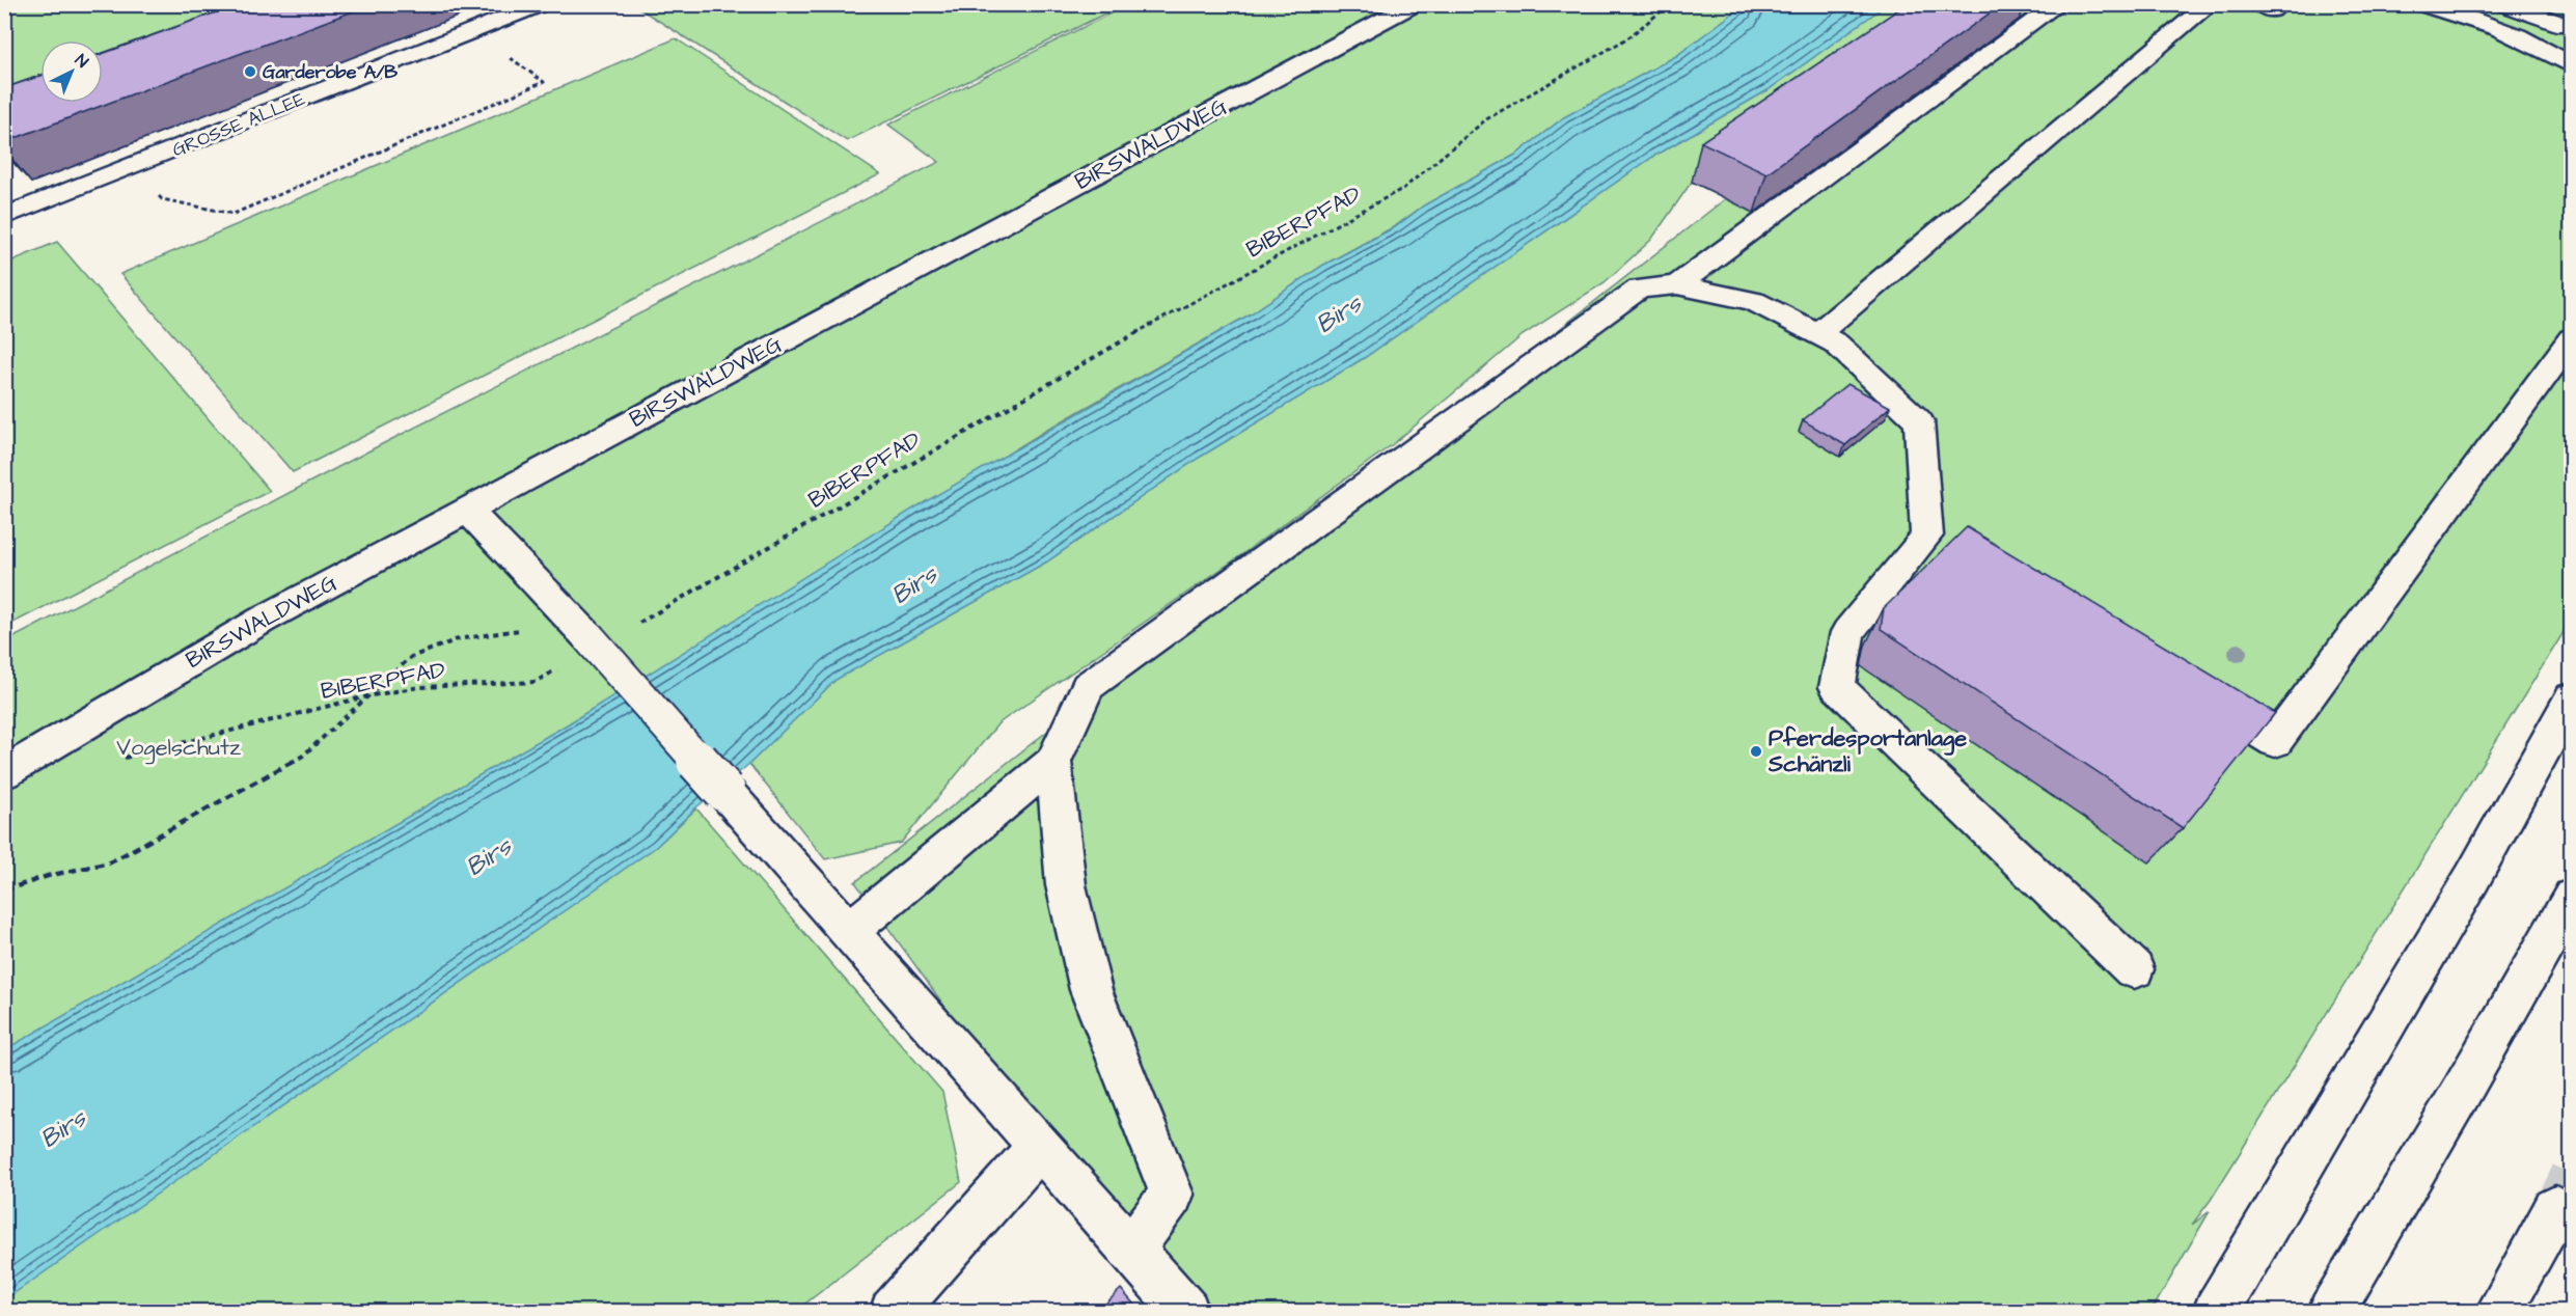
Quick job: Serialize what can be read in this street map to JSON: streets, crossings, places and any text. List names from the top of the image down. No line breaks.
{"streets":{"main road":["GROSSE ALLEE","BIRSWALDWEG"],"path":["BIBERPFAD"]},"water":["Birs"],"parks":["Vogelschutz"],"places":["Garderobe A/B","Pferdesportanlage Schänzli"],"north":"top right"}
